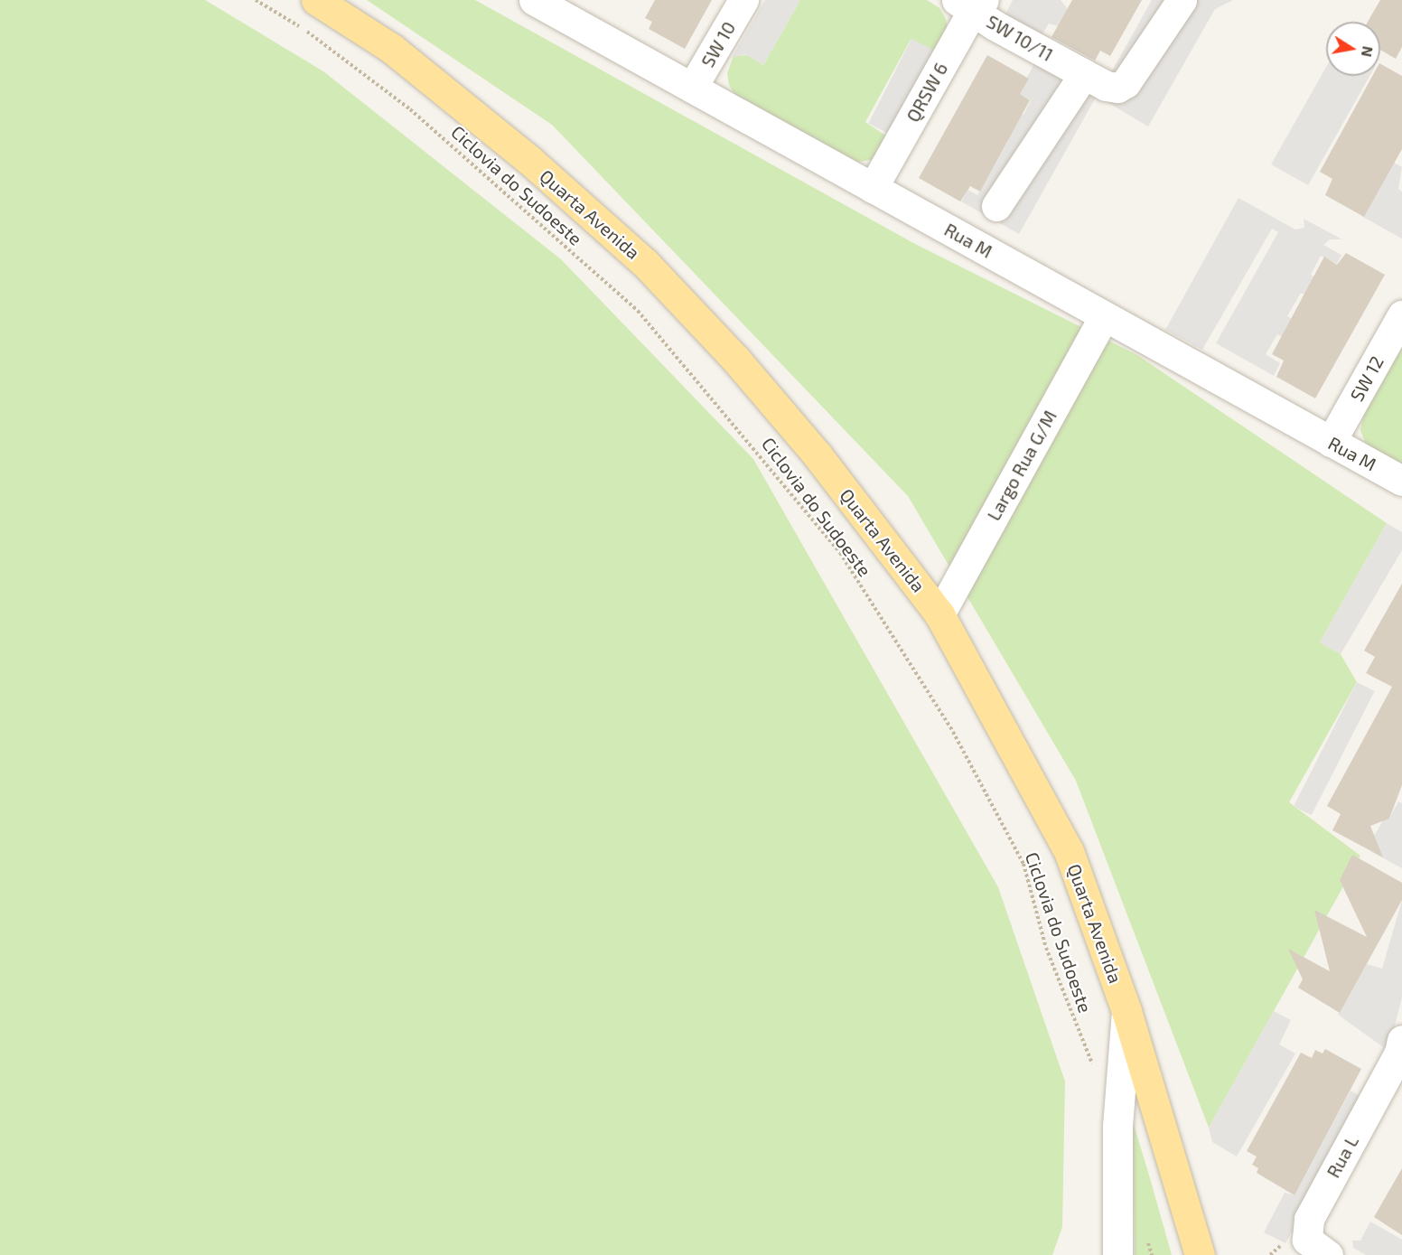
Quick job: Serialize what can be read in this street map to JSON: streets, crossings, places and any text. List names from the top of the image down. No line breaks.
{"streets":{"main road":["Quarta Avenida"],"street":["SW 10/11","SW 10","QRSW 6","Rua M","SW 12","Largo Rua G/M","Rua L"],"path":["Ciclovia do Sudoeste"]},"crossings":[["SW 10/11","QRSW 6"],["SW 10","Rua M"],["QRSW 6","Rua M"],["Quarta Avenida","Largo Rua G/M"],["Rua M","SW 12"],["Rua M","Largo Rua G/M"]],"north":"right"}
